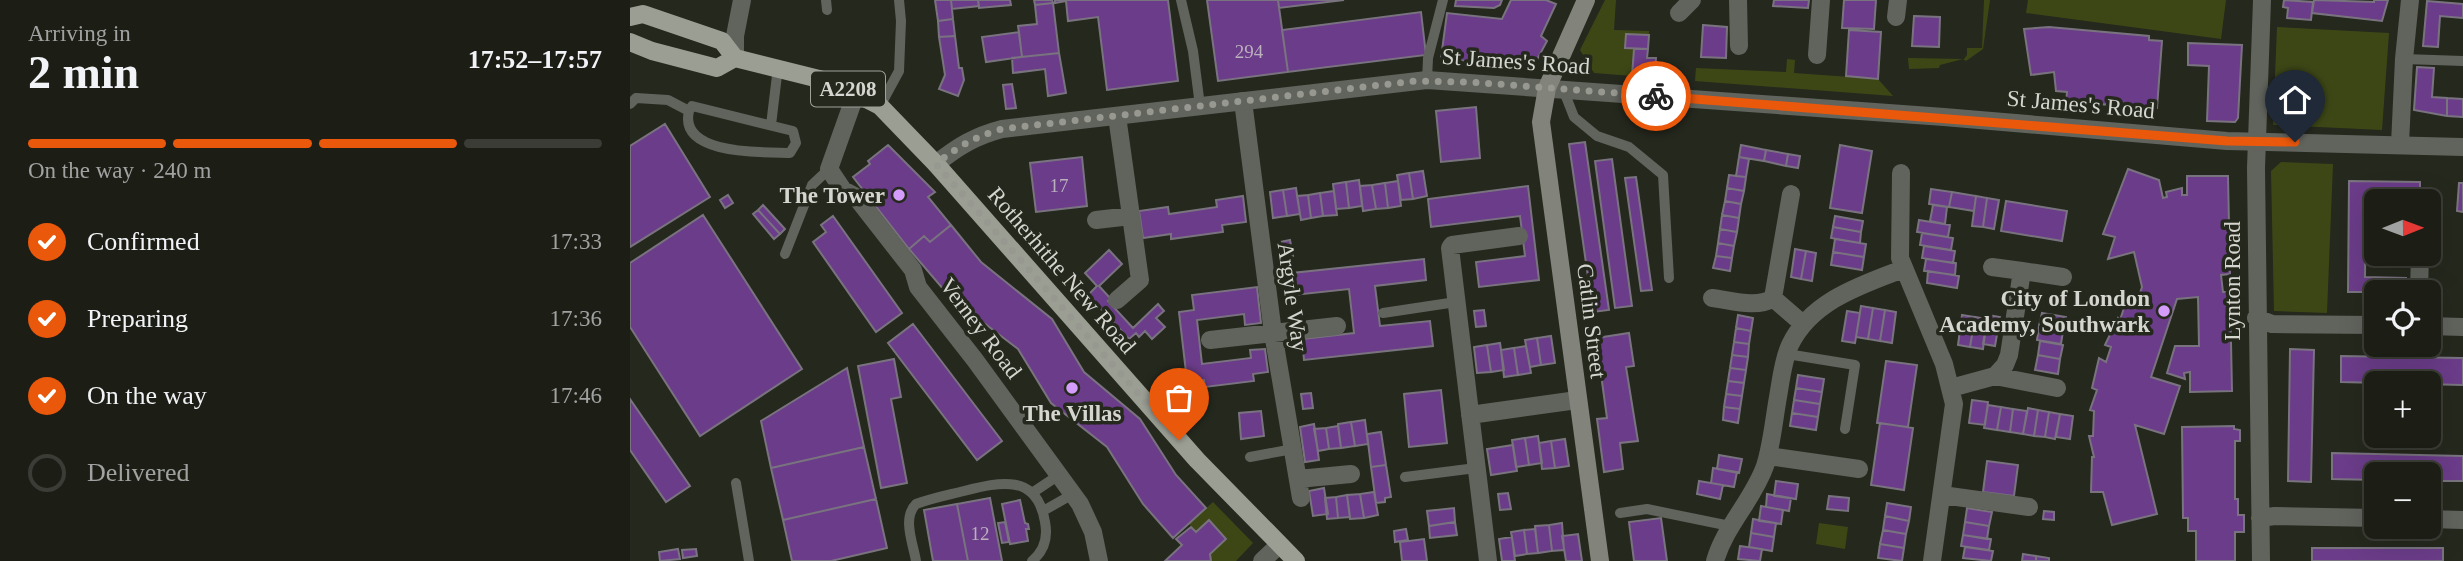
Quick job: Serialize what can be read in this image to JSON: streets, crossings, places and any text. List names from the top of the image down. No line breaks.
{"streets":{"main road":["A2208","Rotherhithe New Road","Catlin Street"],"street":["St James's Road","Lynton Road","Argyle Way","Verney Road"]},"crossings":[["St James's Road","A2208"],["St James's Road","Rotherhithe New Road"],["St James's Road","Lynton Road"],["St James's Road","Argyle Way"],["St James's Road","Catlin Street"],["A2208","Rotherhithe New Road"]],"places":["The Tower","City of London Academy, Southwark","The Villas"],"house_numbers":["294","17","12"],"north":"right","page":{"heading":["2 min","Arriving in","17:52–17:57"],"bar":"On the way · 240 m","map_buttons":["+","−"],"list":[["Confirmed","17:33"],["Preparing","17:36"],["On the way","17:46"],"Delivered"]}}
